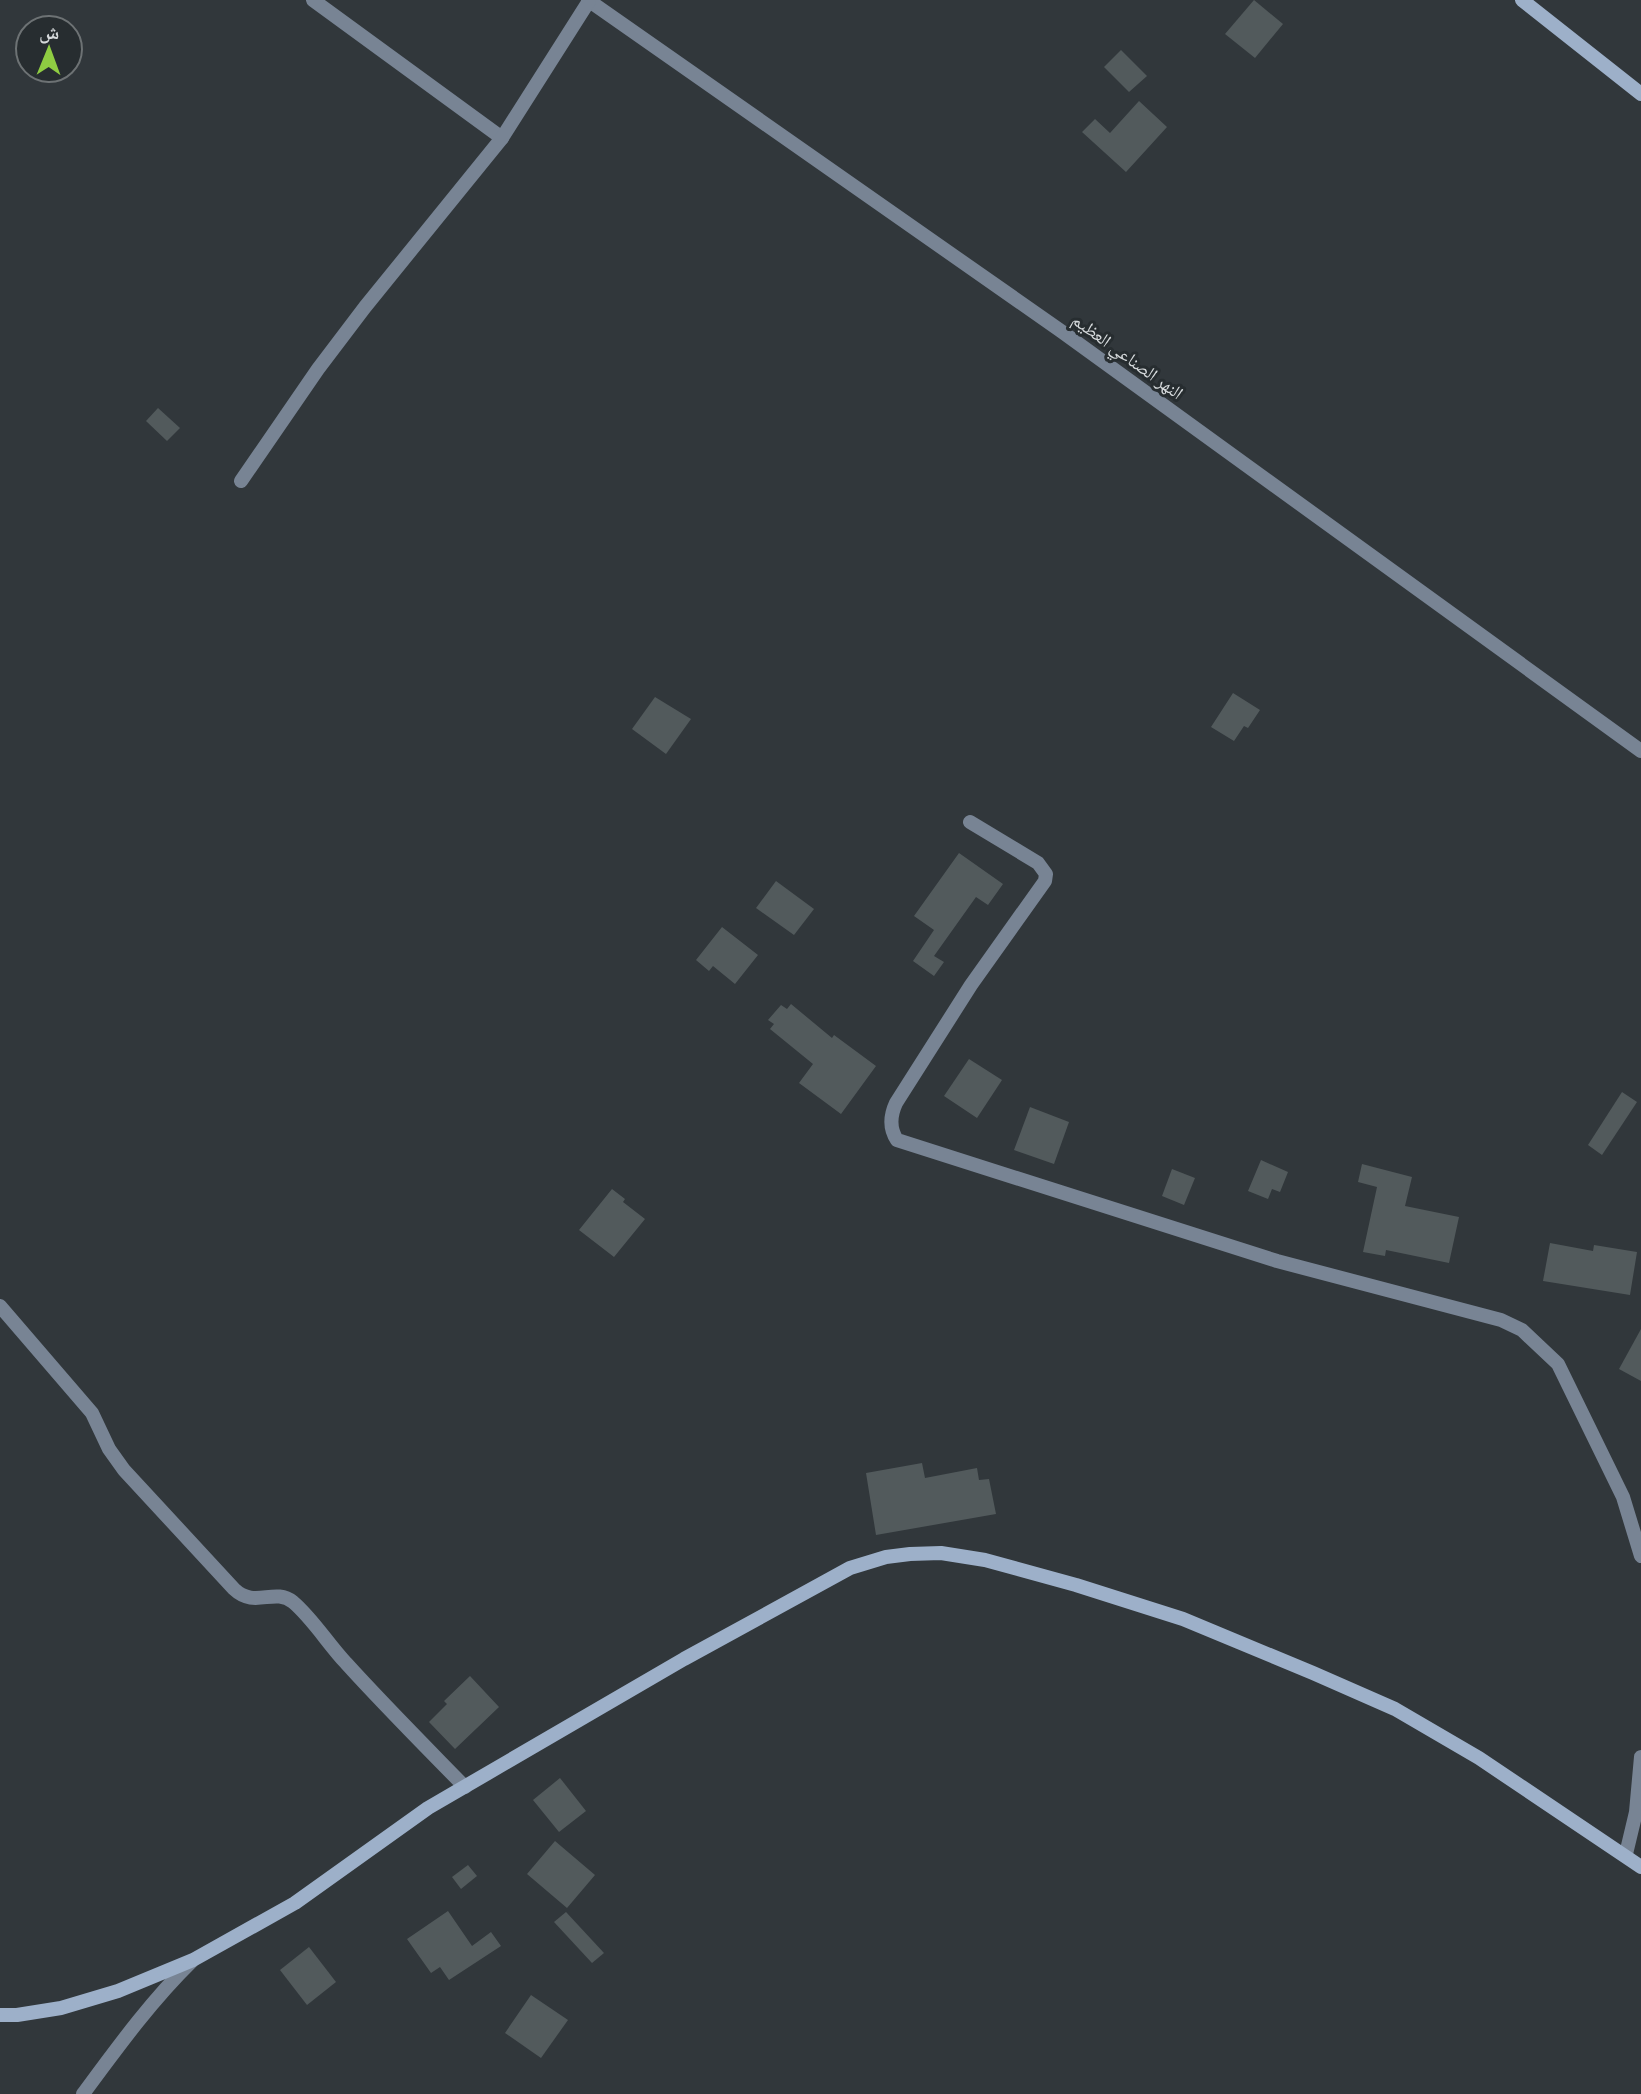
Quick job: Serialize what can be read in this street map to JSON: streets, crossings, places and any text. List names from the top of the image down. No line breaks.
{"streets":{"street":["النهر الصناعي العظيم"]},"north":"top"}
